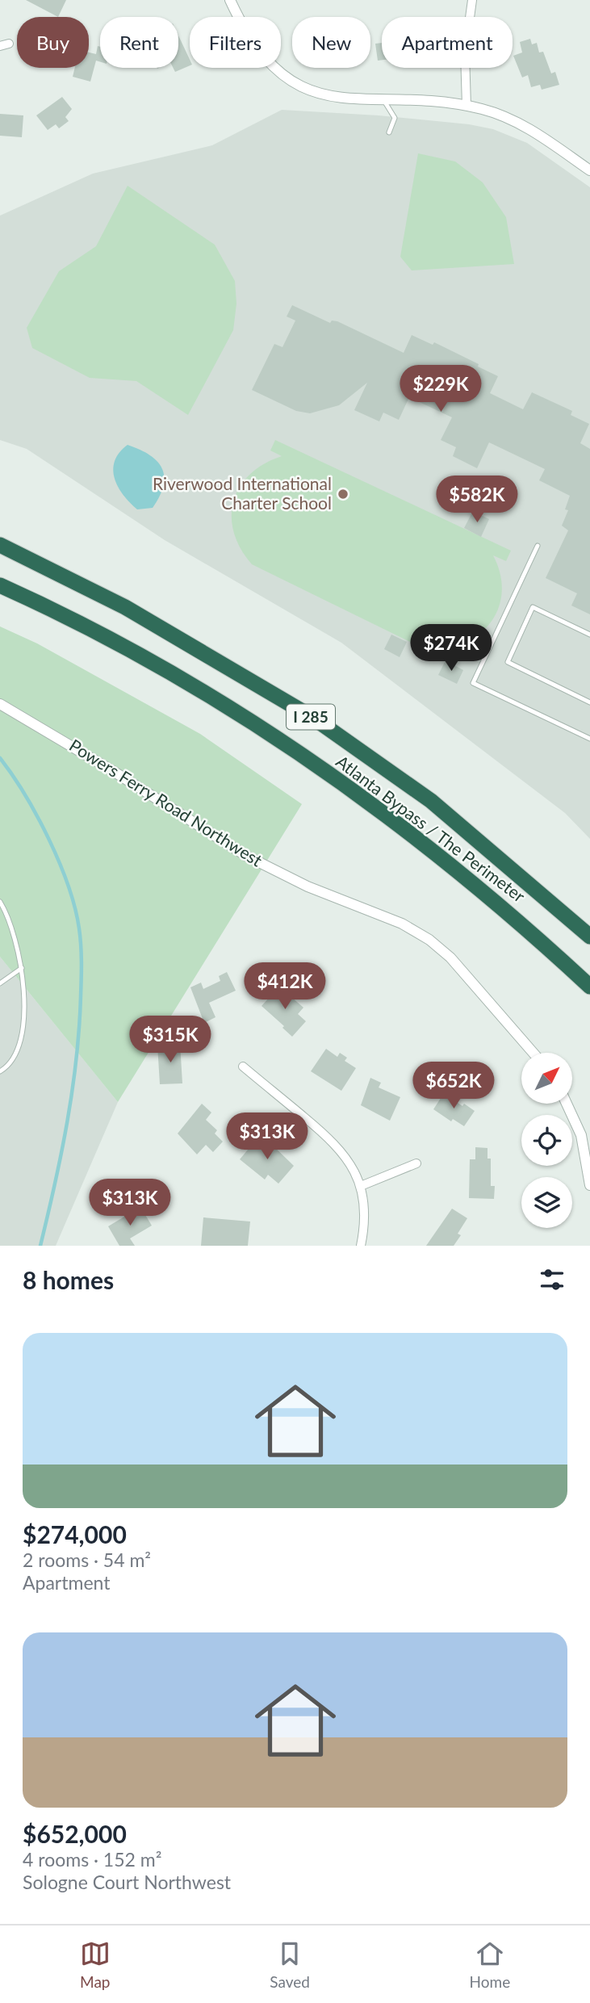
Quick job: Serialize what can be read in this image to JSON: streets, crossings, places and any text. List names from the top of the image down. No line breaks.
{"streets":{"highway":["I 285","Atlanta Bypass / The Perimeter"],"street":["Powers Ferry Road Northwest"]},"places":["Riverwood International Charter School"],"north":"top right","page":{"chip":["Buy","Rent","Filters","New","Apartment"],"price":["$229K","$582K","$274K","$412K","$315K","$652K","$313K","$313K"],"heading":"8 homes","list":[{"name":"$274,000","note":"2 rooms · 54 m² · Apartment"},{"name":"$652,000","note":"4 rooms · 152 m² · Sologne Court Northwest"}],"tabs":["Map","Saved","Home"]}}
